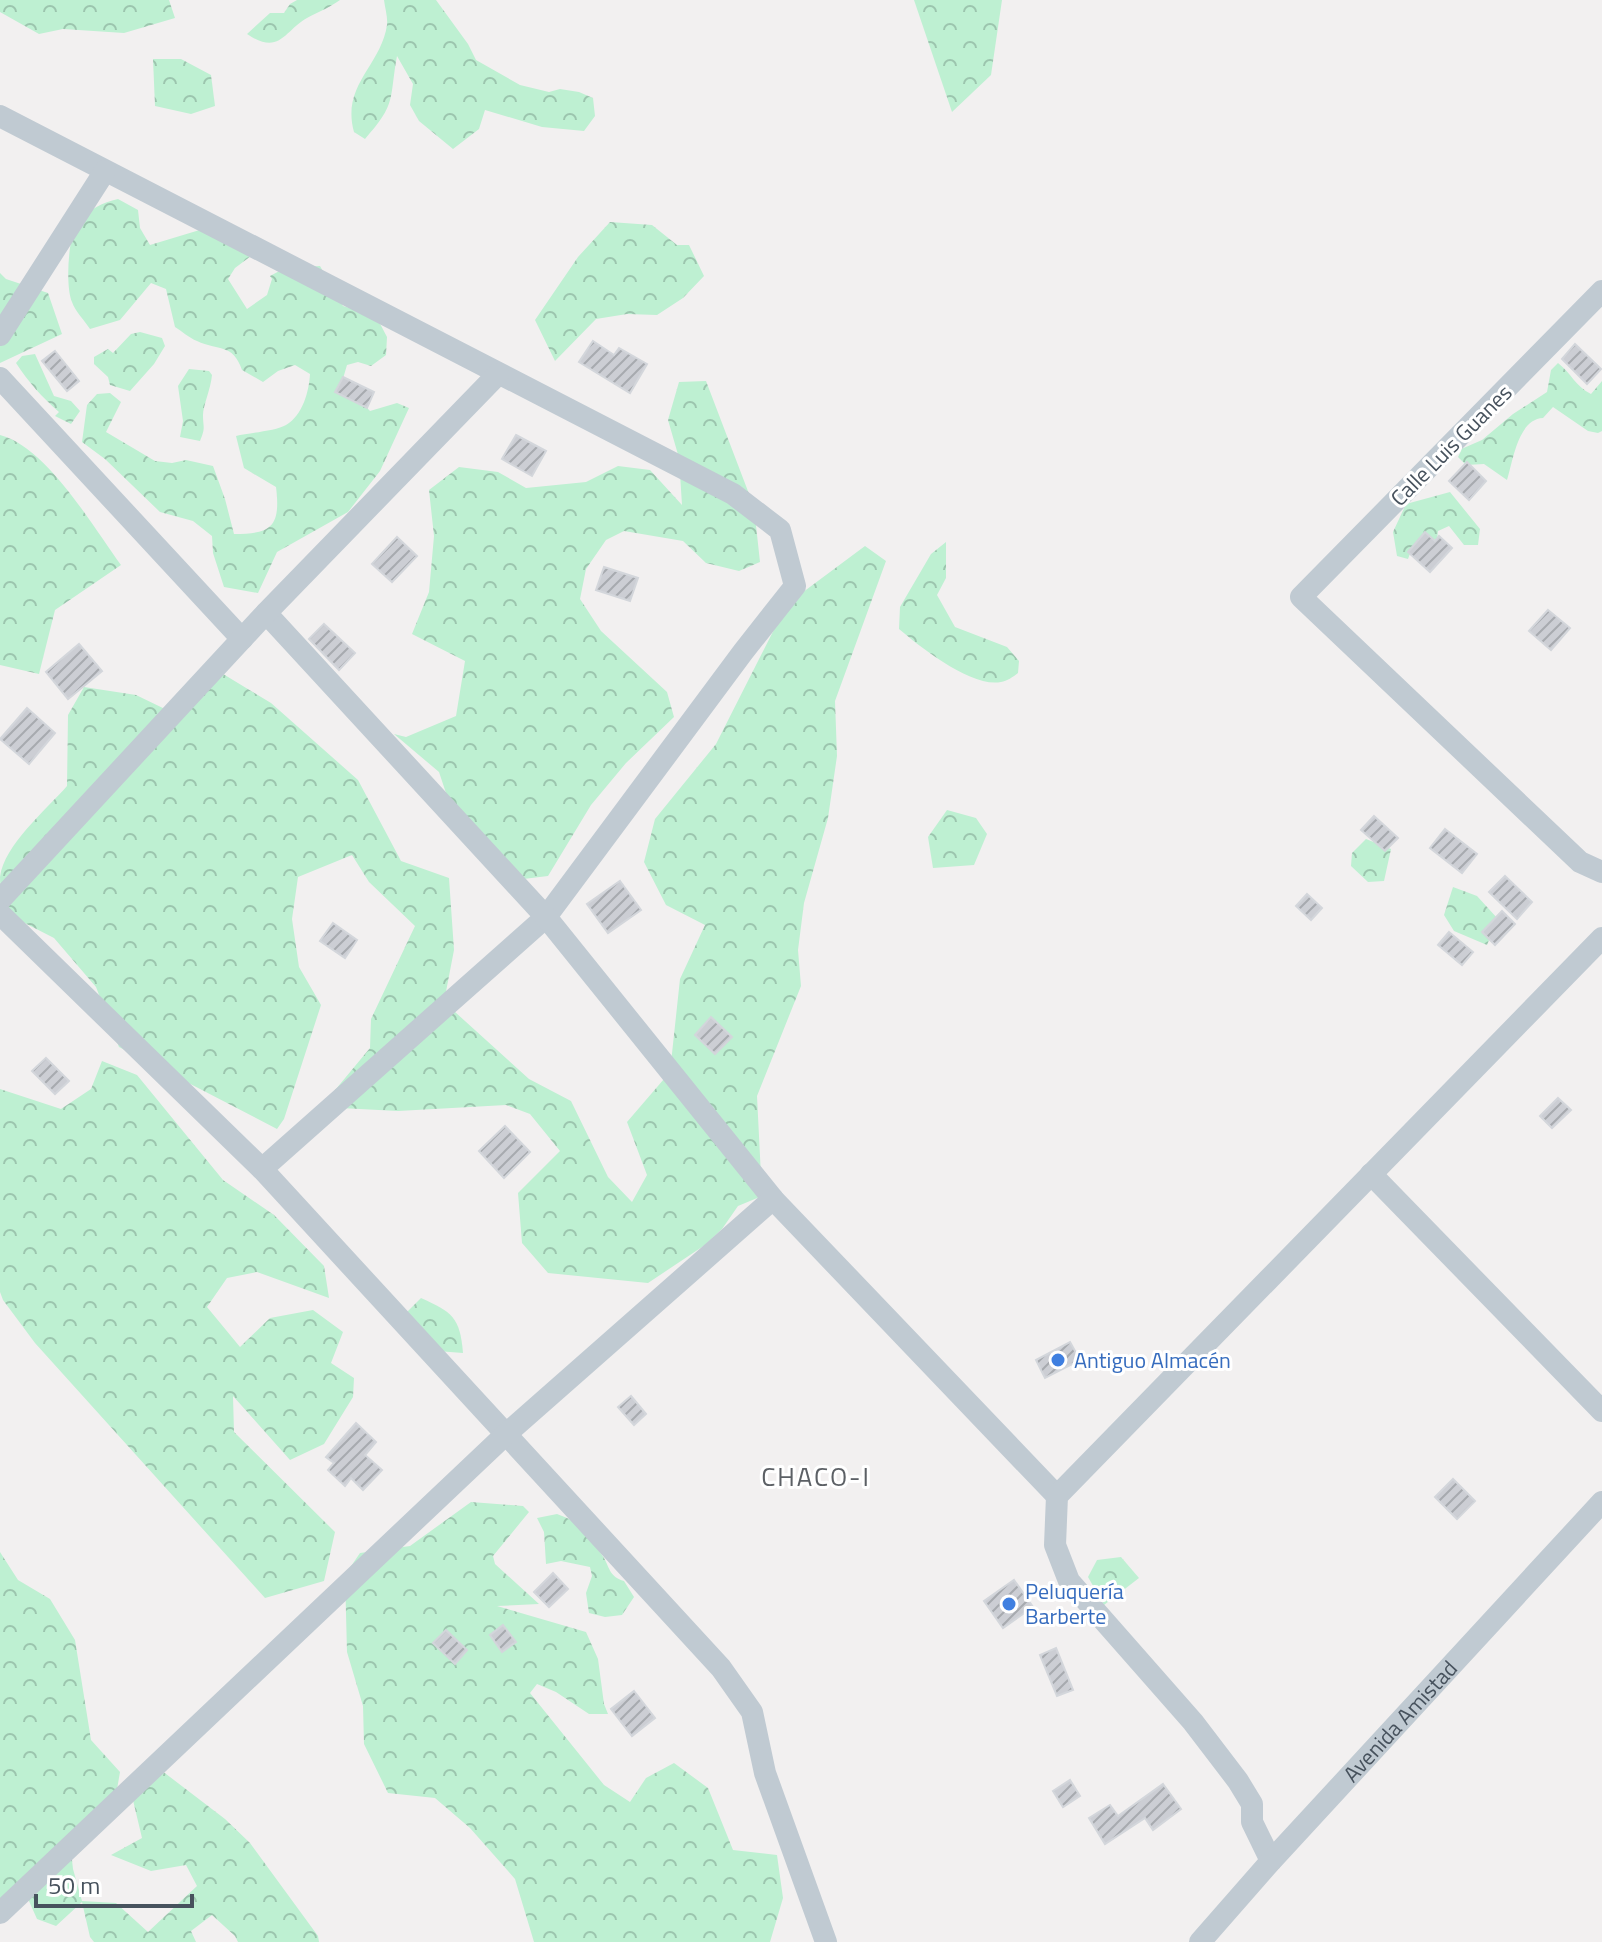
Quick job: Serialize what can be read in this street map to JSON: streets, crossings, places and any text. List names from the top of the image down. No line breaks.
{"streets":{"street":["Calle Luis Guanes","Avenida Amistad"]},"districts":["CHACO-I"],"places":["Antiguo Almacén","Peluquería Barberte"],"scale_bar":"50 m"}
